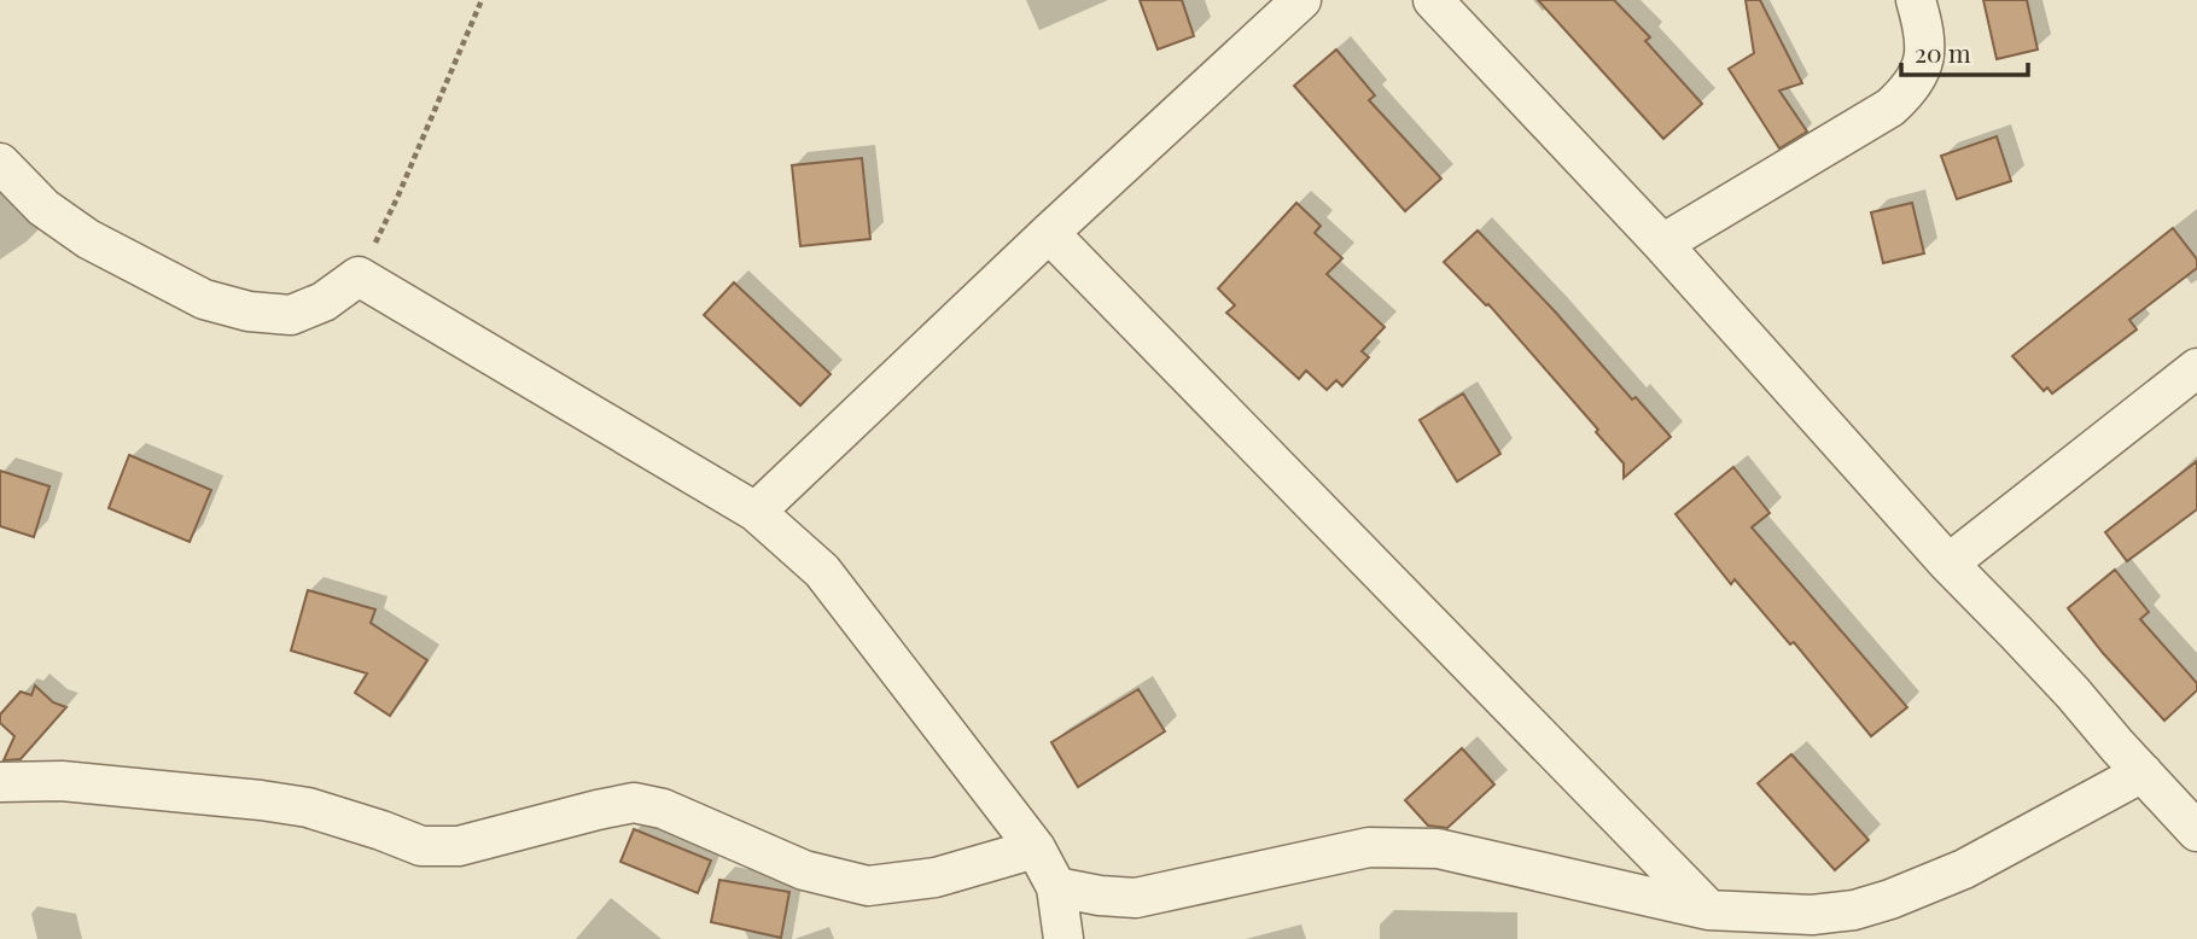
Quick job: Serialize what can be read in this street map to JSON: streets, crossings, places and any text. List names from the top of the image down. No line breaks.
{"scale_bar":"20 m"}
